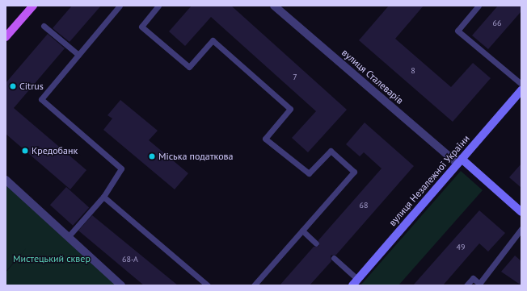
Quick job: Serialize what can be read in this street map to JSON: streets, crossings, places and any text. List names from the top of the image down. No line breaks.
{"streets":{"street":["вулиця Сталеварів","вулиця Незалежної України"]},"crossings":[["вулиця Сталеварів","вулиця Незалежної України"]],"parks":["Мистецький сквер"],"places":["Citrus","Кредобанк","Міська податкова"],"house_numbers":["66","8","7","68","49","68-А"]}
